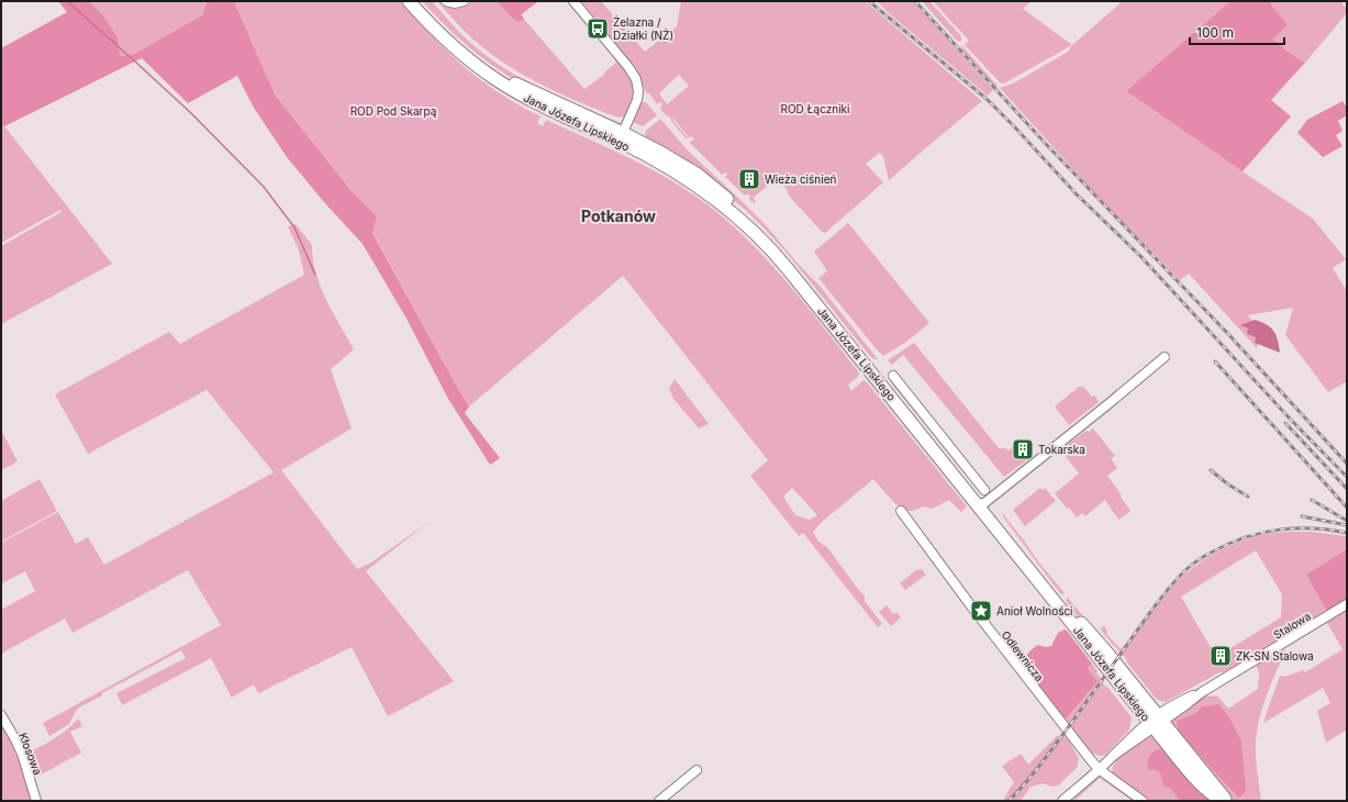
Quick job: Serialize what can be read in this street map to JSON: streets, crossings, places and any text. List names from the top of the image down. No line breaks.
{"streets":{"main road":["Jana Józefa Lipskiego"],"street":["Stalowa","Odlewnicza","Kłosowa"]},"crossings":[["Jana Józefa Lipskiego","Stalowa"],["Stalowa","Odlewnicza"]],"districts":["Potkanów"],"parks":["ROD Łączniki","ROD Pod Skarpą"],"places":{"bus stop":["Żelazna / Działki (NŻ)"],"building":["Wieża ciśnień","Tokarska","ZK-SN Stalowa"],"place":["Anioł Wolności"]},"scale_bar":"100 m"}
